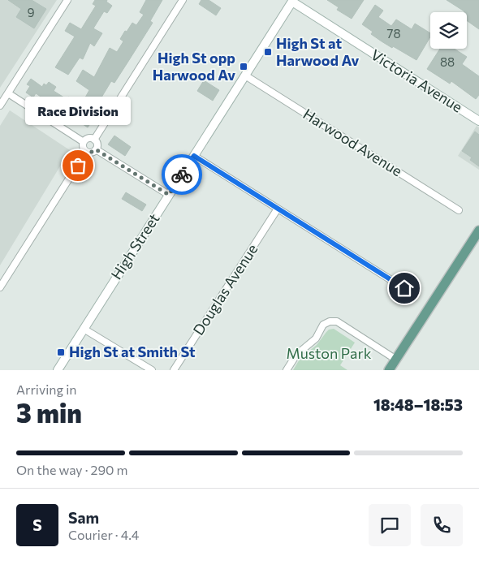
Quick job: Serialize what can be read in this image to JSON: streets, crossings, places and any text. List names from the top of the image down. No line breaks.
{"streets":{"street":["Victoria Avenue","Harwood Avenue","High Street","Douglas Avenue"]},"crossings":[["Victoria Avenue","High Street"],["Harwood Avenue","High Street"]],"parks":["Muston Park"],"places":{"transit":["High St at Harwood Av","High St opp Harwood Av","High St at Smith St"],"other":["Race Division"]},"house_numbers":["9","78","88"],"page":{"bubble":"Race Division","heading":["3 min","Arriving in","18:48–18:53"],"panel":["Sam","Courier · 4.4"],"bar":"On the way · 290 m","round":"S"}}
